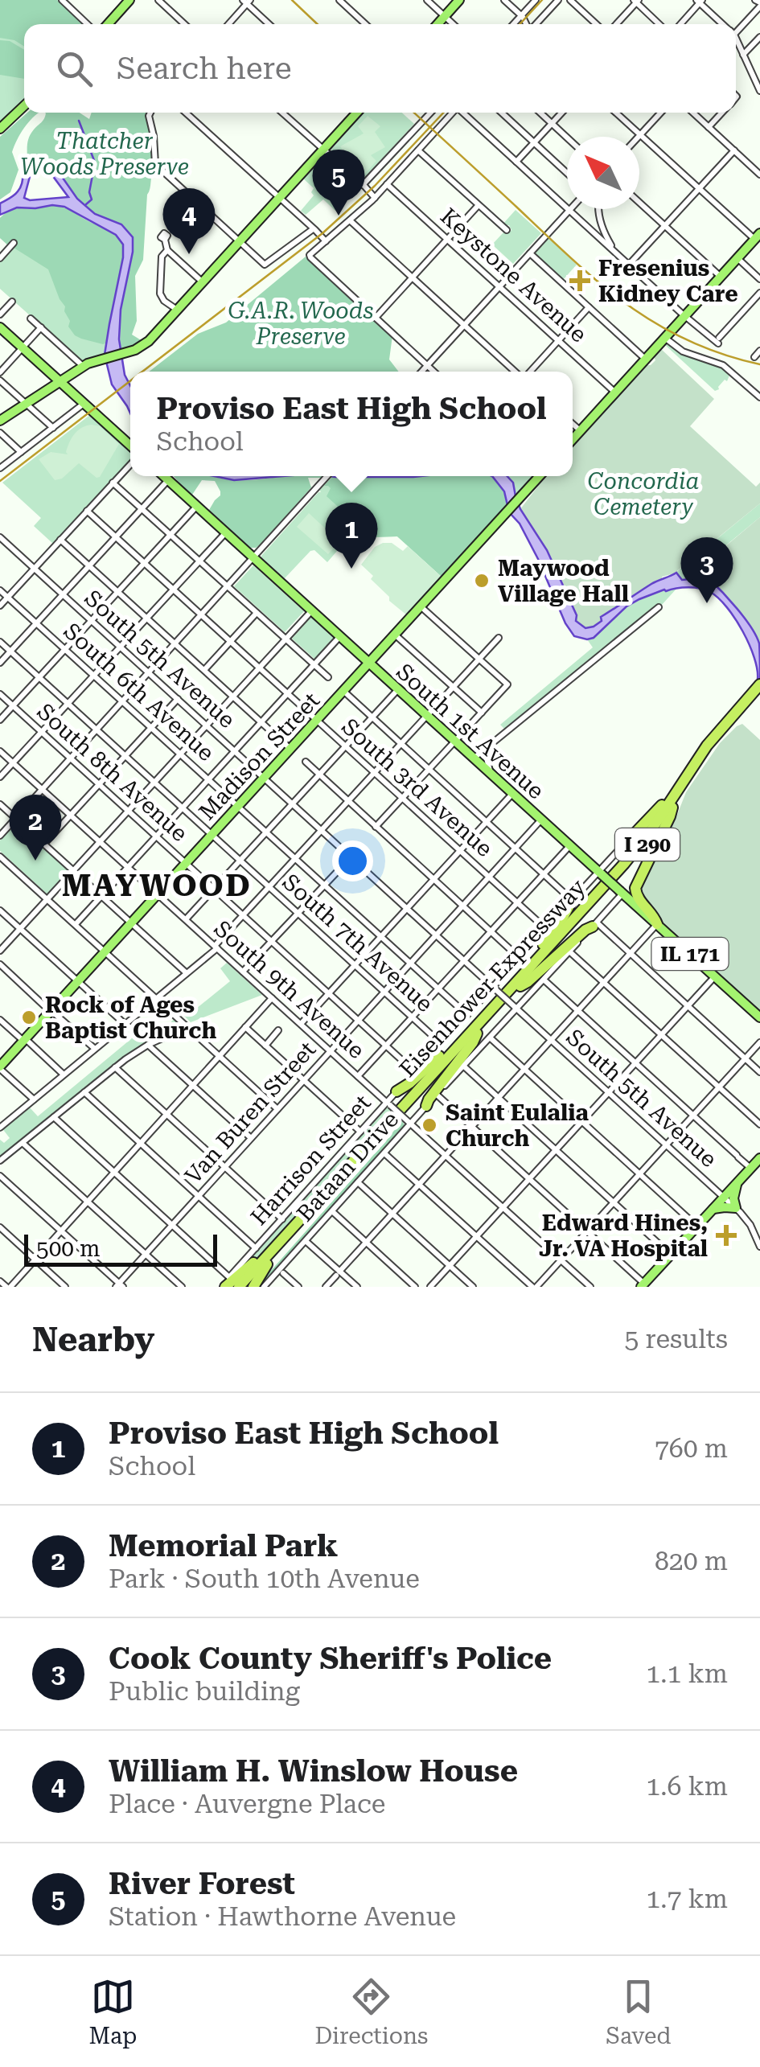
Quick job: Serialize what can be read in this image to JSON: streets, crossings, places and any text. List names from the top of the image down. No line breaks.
{"streets":{"highway":["I 290","Eisenhower Expressway"],"main road":["South 1st Avenue","Madison Street","IL 171"],"street":["Keystone Avenue","South 5th Avenue","South 6th Avenue","South 8th Avenue","South 3rd Avenue","South 7th Avenue","South 9th Avenue","Van Buren Street","Harrison Street","Bataan Drive"]},"crossings":[["South 5th Avenue","Madison Street"],["South 5th Avenue","Van Buren Street"],["South 5th Avenue","Harrison Street"],["South 5th Avenue","Bataan Drive"],["South 6th Avenue","Madison Street"],["South 6th Avenue","Van Buren Street"],["South 6th Avenue","Harrison Street"],["South 1st Avenue","Madison Street"],["South 1st Avenue","Van Buren Street"],["South 1st Avenue","Harrison Street"],["South 1st Avenue","Bataan Drive"],["Madison Street","South 8th Avenue"],["Madison Street","South 3rd Avenue"],["Madison Street","South 7th Avenue"],["Madison Street","South 9th Avenue"],["South 8th Avenue","Van Buren Street"],["South 8th Avenue","Harrison Street"],["South 3rd Avenue","Van Buren Street"],["South 3rd Avenue","Harrison Street"],["South 7th Avenue","Van Buren Street"],["South 7th Avenue","Harrison Street"],["South 9th Avenue","Van Buren Street"],["South 9th Avenue","Harrison Street"],["South 9th Avenue","Bataan Drive"]],"districts":["MAYWOOD"],"parks":["Thatcher Woods Preserve","G.A.R. Woods Preserve","Concordia Cemetery"],"places":{"health":["Fresenius Kidney Care","Edward Hines, Jr. VA Hospital"],"other":["Maywood Village Hall","Rock of Ages Baptist Church","Saint Eulalia Church"]},"scale_bar":"500 m","north":"top left","page":{"search":"Search here","pins":["5","4","1","3","2"],"popup":["Proviso East High School","School"],"scale":"500 m","heading":["Nearby","5 results"],"list":[{"mark":"1","name":"Proviso East High School","note":"School","value":"760 m"},{"mark":"2","name":"Memorial Park","note":"Park · South 10th Avenue","value":"820 m"},{"mark":"3","name":"Cook County Sheriff's Police","note":"Public building","value":"1.1 km"},{"mark":"4","name":"William H. Winslow House","note":"Place · Auvergne Place","value":"1.6 km"},{"mark":"5","name":"River Forest","note":"Station · Hawthorne Avenue","value":"1.7 km"}],"nav":["Map","Directions","Saved"]}}
